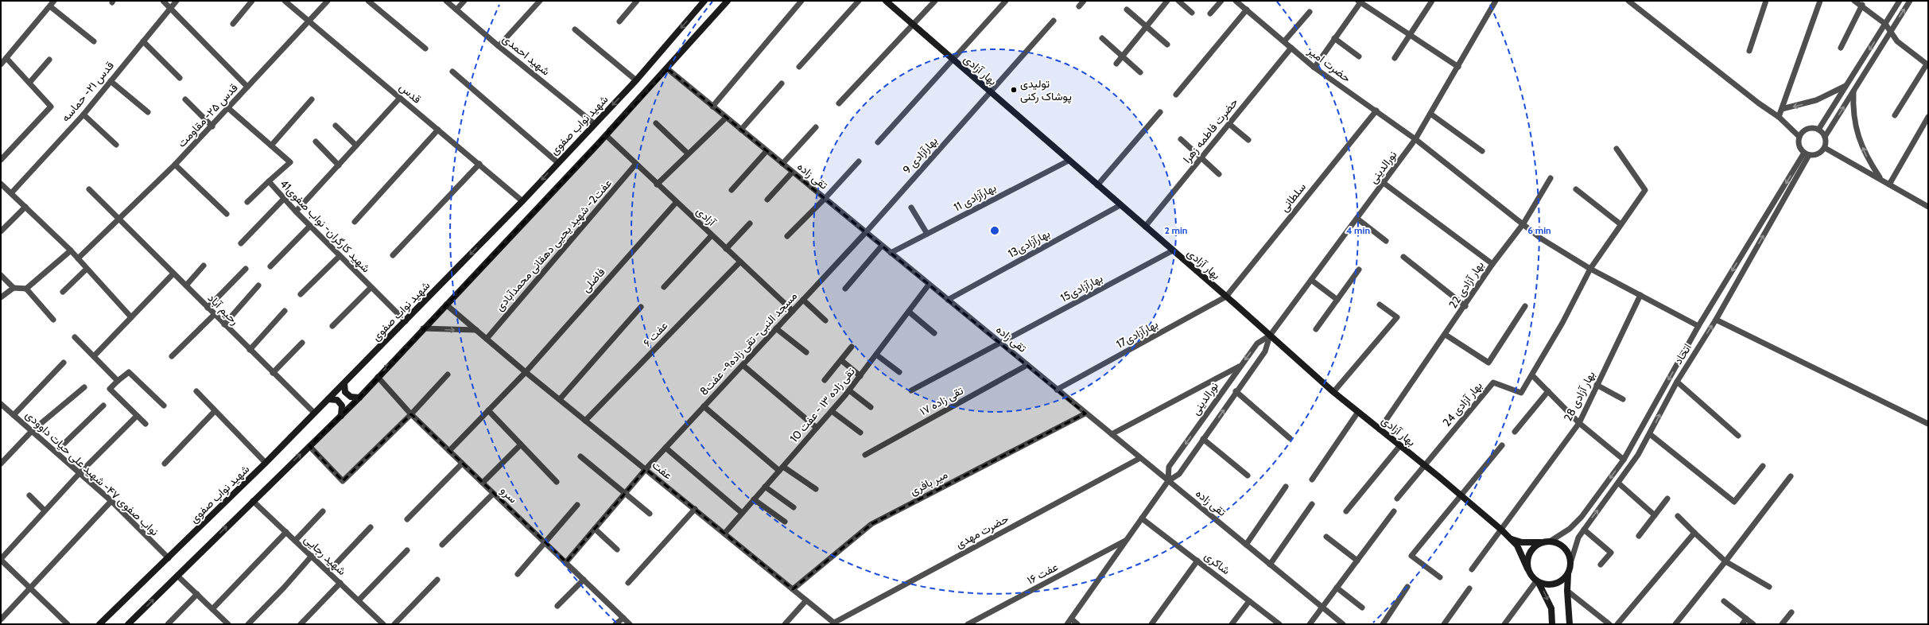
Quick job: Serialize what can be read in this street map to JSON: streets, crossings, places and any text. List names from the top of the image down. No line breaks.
{"streets":{"main road":["بهار آزادی","شهید نواب صفوی"],"street":["شهید احمدی","حضرت امیر","قدس ۲۱- حماسه","قدس","قدس ۲۵- مقاومت","حضرت فاطمه زهرا","بهارآزادی 9","نورالدینی","تقی زاده","بهارآزادی 11","سلطانی","آزادی","شهید کارگران- نواب صفوی41","بهارآزادی13","عفت2- شهید یحیی دهقانی محمدآبادی","فاضلی","بهار آزادی 22","بهارآزادی15","رحیم آباد","عفت ۶","بهارآزادی17","مسجد النبی- تقی زاده۹- عفت8","اتحاد","بهار آزادی 28","تقی زاده ۱۷","بهار آزادی 24","تقی زاده ۱۳ - عفت 10","عفت","نواب صفوی ۴۷- شهید علی حیات داوودی","میر بافری","سرو","حضرت مهدی","شهید رجایی","شاکری","عفت ۱۶"]},"crossings":[["شهید احمدی","شهید نواب صفوی"],["حضرت امیر","حضرت فاطمه زهرا"],["حضرت امیر","نورالدینی"],["حضرت امیر","سلطانی"],["حضرت امیر","اتحاد"],["حضرت امیر","بهار آزادی 28"],["حضرت امیر","بهار آزادی 24"],["بهار آزادی","حضرت فاطمه زهرا"],["بهار آزادی","بهارآزادی 9"],["بهار آزادی","نورالدینی"],["بهار آزادی","بهارآزادی 11"],["بهار آزادی","سلطانی"],["بهار آزادی","بهارآزادی13"],["بهار آزادی","بهار آزادی 22"],["بهار آزادی","بهارآزادی15"],["بهار آزادی","بهارآزادی17"],["بهار آزادی","اتحاد"],["بهار آزادی","بهار آزادی 28"],["بهار آزادی","بهار آزادی 24"],["قدس","قدس ۲۵- مقاومت"],["قدس","شهید نواب صفوی"],["قدس ۲۵- مقاومت","شهید کارگران- نواب صفوی41"],["قدس ۲۵- مقاومت","رحیم آباد"],["شهید نواب صفوی","شهید کارگران- نواب صفوی41"],["شهید نواب صفوی","رحیم آباد"],["شهید نواب صفوی","نواب صفوی ۴۷- شهید علی حیات داوودی"],["بهارآزادی 9","تقی زاده"],["بهارآزادی 9","مسجد النبی- تقی زاده۹- عفت8"],["نورالدینی","تقی زاده"],["نورالدینی","بهار آزادی 22"],["نورالدینی","شاکری"],["نورالدینی","عفت ۱۶"],["تقی زاده","بهارآزادی 11"],["تقی زاده","بهارآزادی13"],["تقی زاده","بهارآزادی15"],["تقی زاده","بهارآزادی17"],["تقی زاده","مسجد النبی- تقی زاده۹- عفت8"],["تقی زاده","تقی زاده ۱۷"],["تقی زاده","تقی زاده ۱۳ - عفت 10"],["تقی زاده","میر بافری"],["تقی زاده","حضرت مهدی"],["سلطانی","بهارآزادی17"],["آزادی","عفت2- شهید یحیی دهقانی محمدآبادی"],["آزادی","فاضلی"],["آزادی","عفت ۶"],["آزادی","مسجد النبی- تقی زاده۹- عفت8"],["عفت2- شهید یحیی دهقانی محمدآبادی","عفت"],["فاضلی","عفت"],["فاضلی","سرو"],["عفت ۶","عفت"],["مسجد النبی- تقی زاده۹- عفت8","عفت"],["مسجد النبی- تقی زاده۹- عفت8","سرو"],["تقی زاده ۱۳ - عفت 10","عفت"],["عفت","میر بافری"],["عفت","حضرت مهدی"]],"places":["تولیدی پوشاک رکنی"],"rings":["2 min","4 min","6 min"]}
